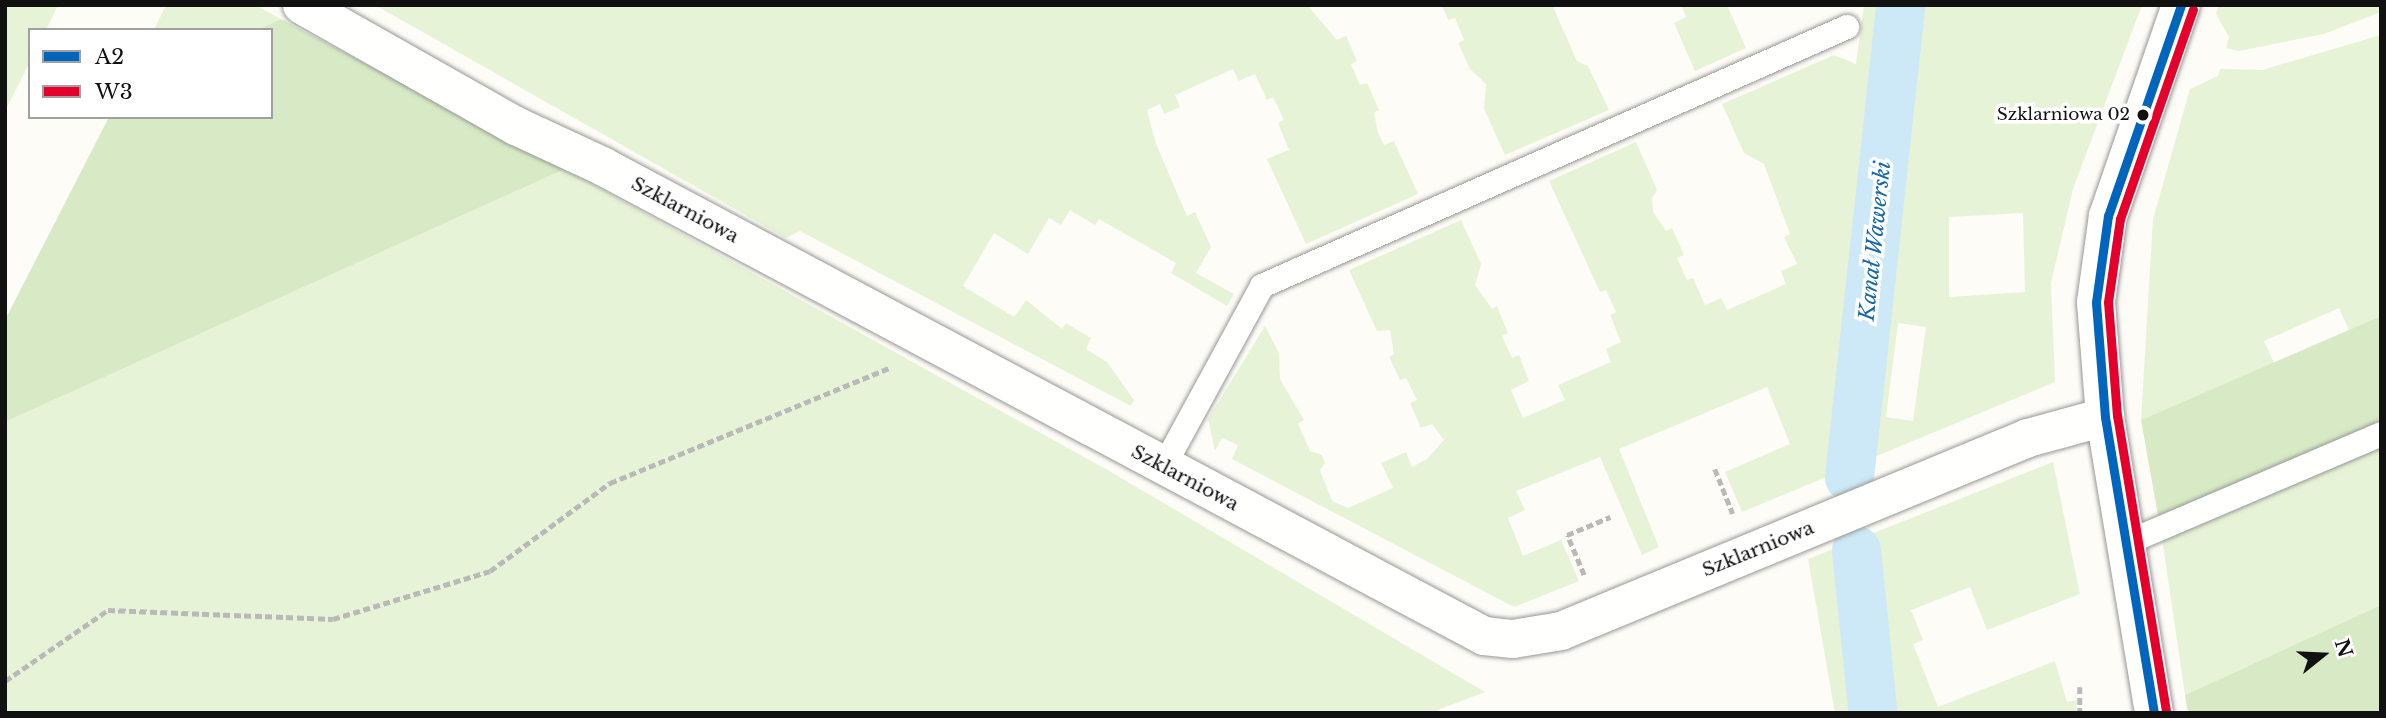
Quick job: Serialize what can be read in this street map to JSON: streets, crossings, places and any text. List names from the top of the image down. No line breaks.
{"streets":{"street":["Szklarniowa"]},"water":["Kanał Wawerski"],"places":["Szklarniowa 02"],"lines":["transit line A2","transit line W3"],"legend":["A2","W3"],"north":"right"}
